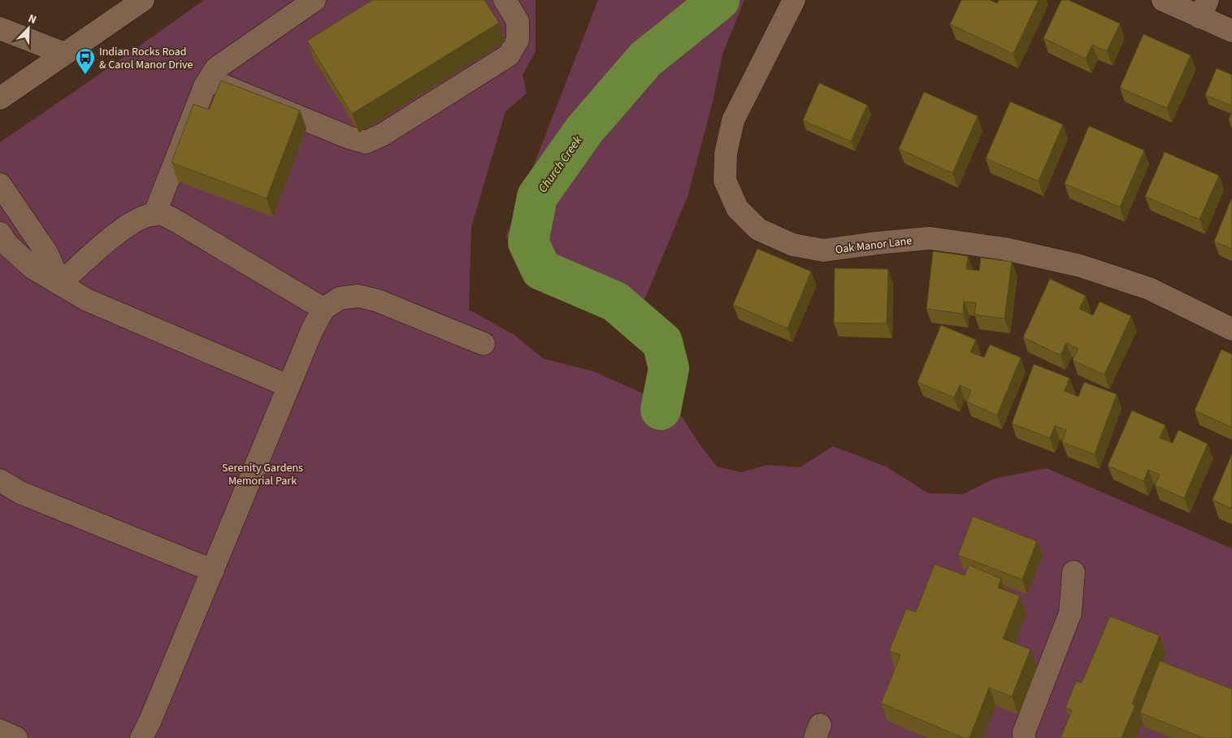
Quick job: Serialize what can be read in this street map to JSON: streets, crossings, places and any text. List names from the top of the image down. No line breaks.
{"streets":{"street":["Oak Manor Lane"]},"water":["Church Creek"],"parks":["Serenity Gardens Memorial Park"],"places":{"bus stop":["Indian Rocks Road & Carol Manor Drive"]},"north":"top right"}
